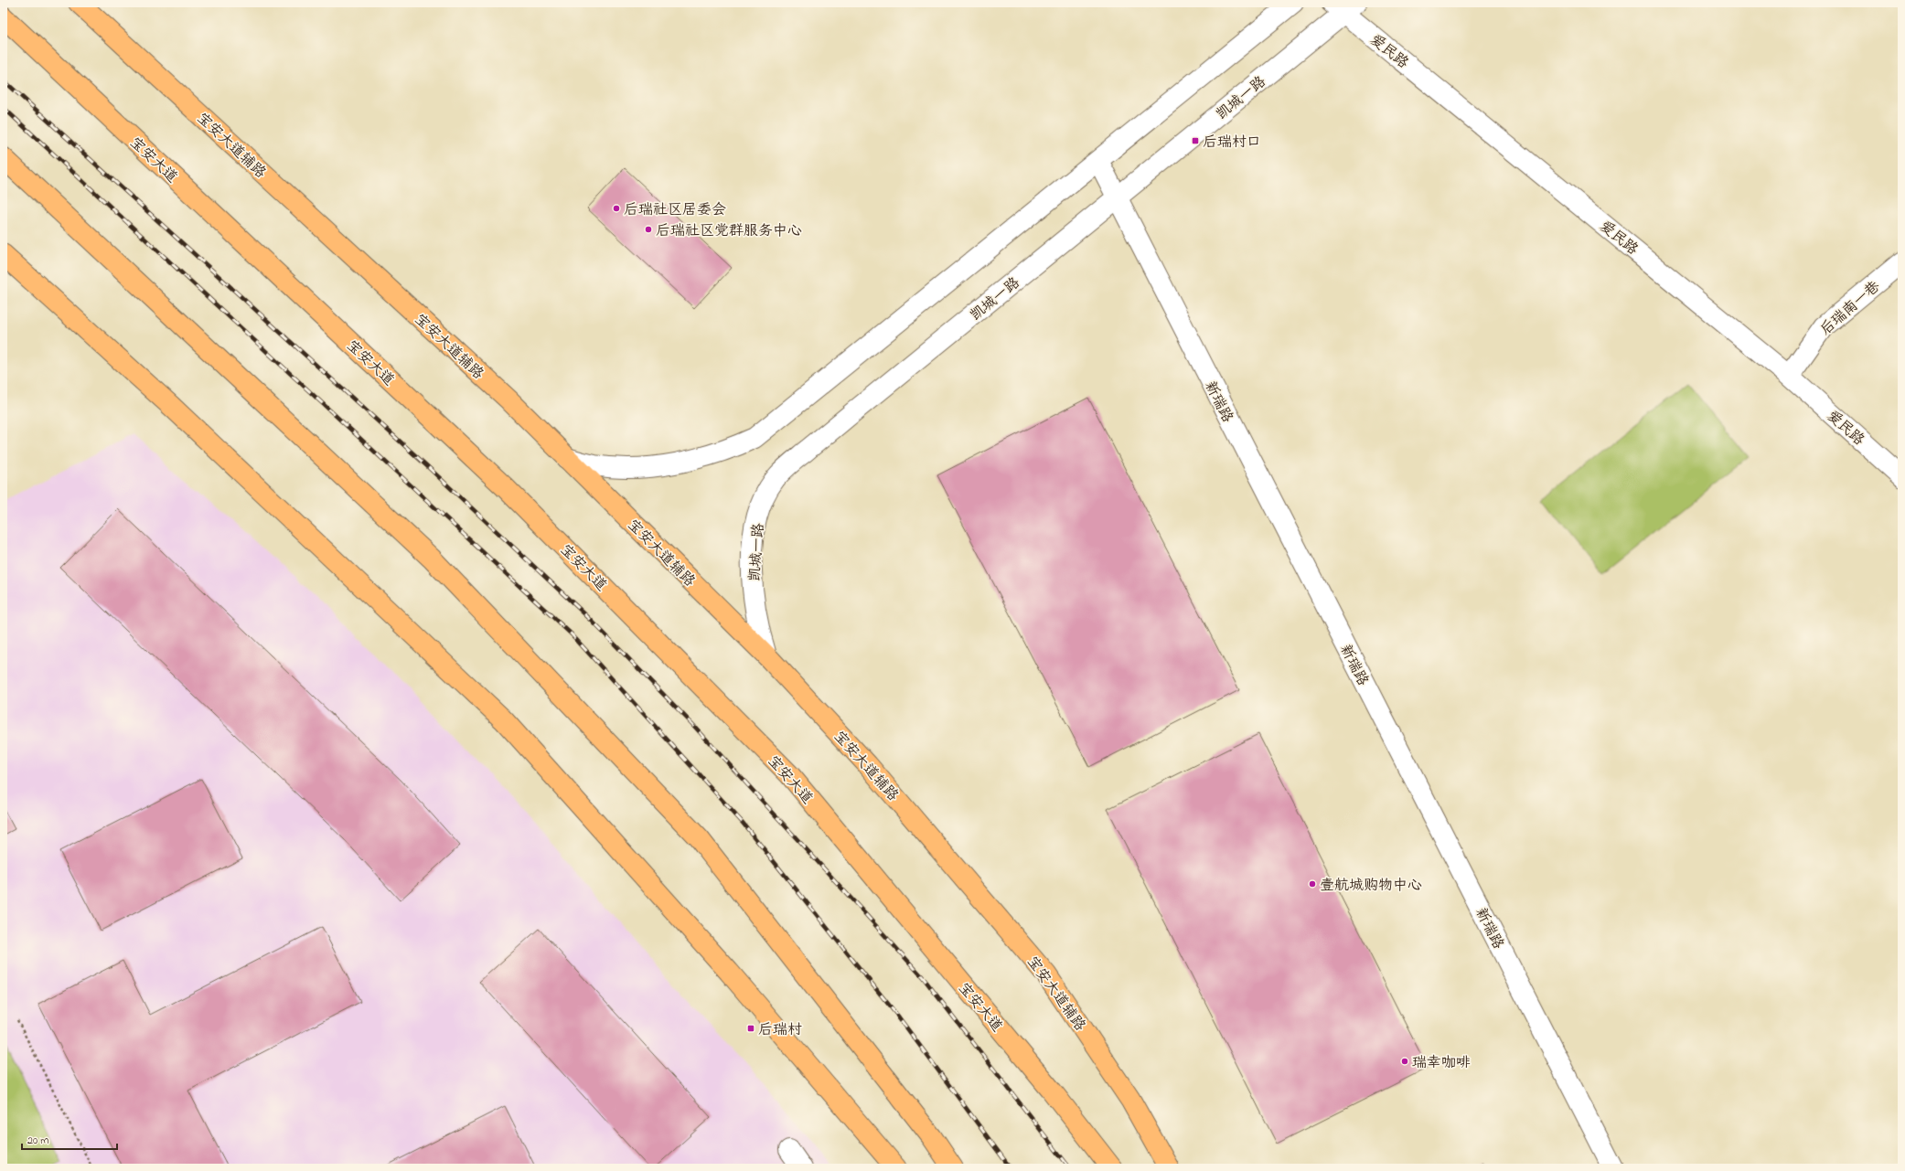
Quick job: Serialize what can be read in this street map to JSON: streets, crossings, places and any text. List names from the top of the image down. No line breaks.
{"streets":{"main road":["宝安大道辅路","宝安大道"],"street":["爱民路","凯城一路","后瑞南一巷","新瑞路"]},"crossings":[["爱民路","凯城一路"],["爱民路","后瑞南一巷"],["凯城一路","宝安大道辅路"],["凯城一路","新瑞路"]],"places":{"transit":["后瑞村口","后瑞村"],"other":["后瑞社区居委会","后瑞社区党群服务中心","壹航城购物中心","瑞幸咖啡"]},"scale_bar":"20 m"}
